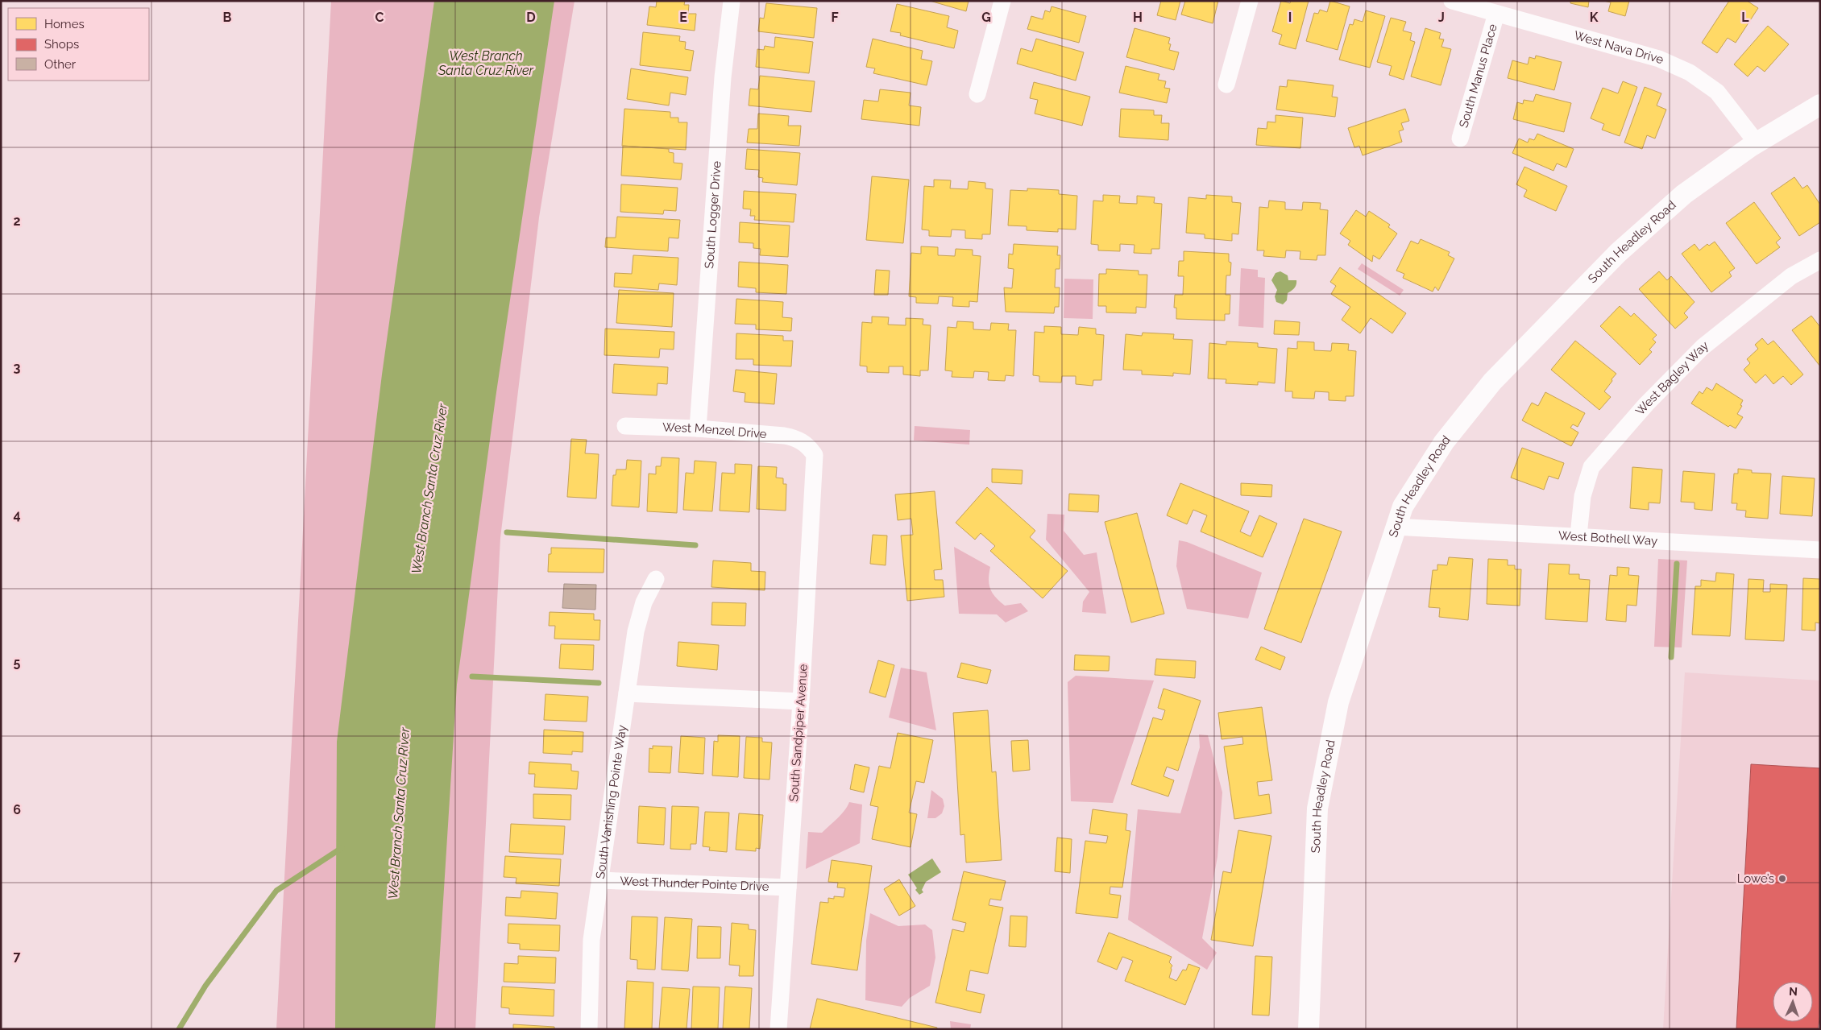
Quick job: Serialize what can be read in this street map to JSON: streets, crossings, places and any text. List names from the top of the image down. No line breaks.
{"streets":{"street":["West Nava Drive","South Manus Place","South Logger Drive","South Headley Road","West Bagley Way","West Menzel Drive","West Bothell Way","South Sandpiper Avenue","South Vanishing Pointe Way","West Thunder Pointe Drive"]},"crossings":[["West Nava Drive","South Manus Place"],["West Nava Drive","South Headley Road"],["South Logger Drive","West Menzel Drive"],["South Headley Road","West Bothell Way"],["West Bagley Way","West Bothell Way"],["West Menzel Drive","South Sandpiper Avenue"],["South Sandpiper Avenue","West Thunder Pointe Drive"],["South Vanishing Pointe Way","West Thunder Pointe Drive"]],"water":["West Branch Santa Cruz River"],"places":["Lowe’s"],"legend":["Homes","Shops","Other"],"north":"top","grid":{"columns":["B","C","D","E","F","G","H","I","J","K","L"],"rows":["2","3","4","5","6","7"]}}
